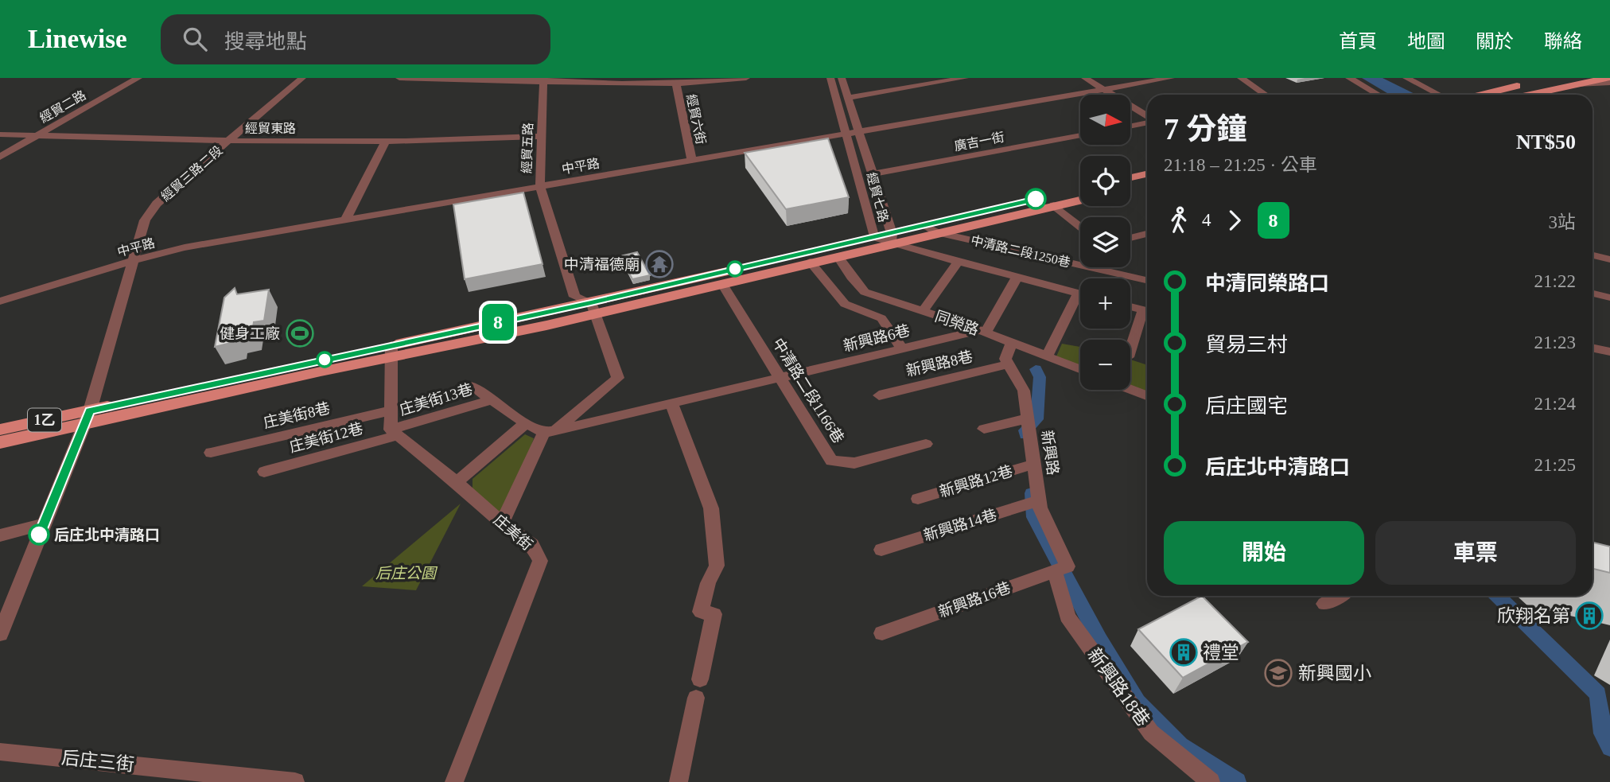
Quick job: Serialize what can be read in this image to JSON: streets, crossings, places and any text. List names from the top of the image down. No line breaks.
{"streets":{"main road":["1乙"],"street":["經貿二路","經貿六街","經貿東路","廣吉一街","經貿五路","中平路","經貿三路二段","經貿七路","中清路二段1250巷","同榮路","新興路6巷","新興路8巷","中清路二段1166巷","庄美街13巷","庄美街8巷","庄美街12巷","新興路","新興路12巷","新興路14巷","庄美街","新興路16巷","新興路18巷","后庄三街"]},"crossings":[["經貿二路","經貿東路"],["經貿六街","中平路"],["經貿東路","經貿五路"],["經貿東路","經貿三路二段"],["廣吉一街","經貿七路"],["經貿五路","中平路"],["經貿五路","1乙"],["中平路","經貿三路二段"],["中平路","經貿七路"],["經貿三路二段","1乙"],["經貿七路","1乙"],["中清路二段1250巷","1乙"],["同榮路","新興路6巷"],["同榮路","1乙"],["新興路6巷","中清路二段1166巷"],["新興路8巷","新興路"],["中清路二段1166巷","1乙"],["庄美街13巷","庄美街12巷"],["庄美街13巷","庄美街"],["庄美街12巷","庄美街"],["新興路","新興路12巷"],["新興路","新興路14巷"],["新興路","新興路16巷"],["新興路","新興路18巷"],["新興路16巷","新興路18巷"]],"parks":["后庄公園"],"places":{"temple":["中清福德廟"],"sports":["健身工廠"],"other":["后庄北中清路口"],"building":["欣翔名第","禮堂"],"school or university":["新興國小"]},"lines":["bus line 8"],"north":"right","page":{"header":"Linewise","search":"搜尋地點","nav":["首頁","地圖","關於","聯絡"],"on_map":"8","map_buttons":["+","−"],"heading":["7 分鐘","21:18 – 21:25 · 公車","NT$50"],"legs":["4","8","3站"],"list":[{"name":"中清同榮路口","value":"21:22"},{"name":"貿易三村","value":"21:23"},{"name":"后庄國宅","value":"21:24"},{"name":"后庄北中清路口","value":"21:25"}],"buttons":["開始","車票"]}}
